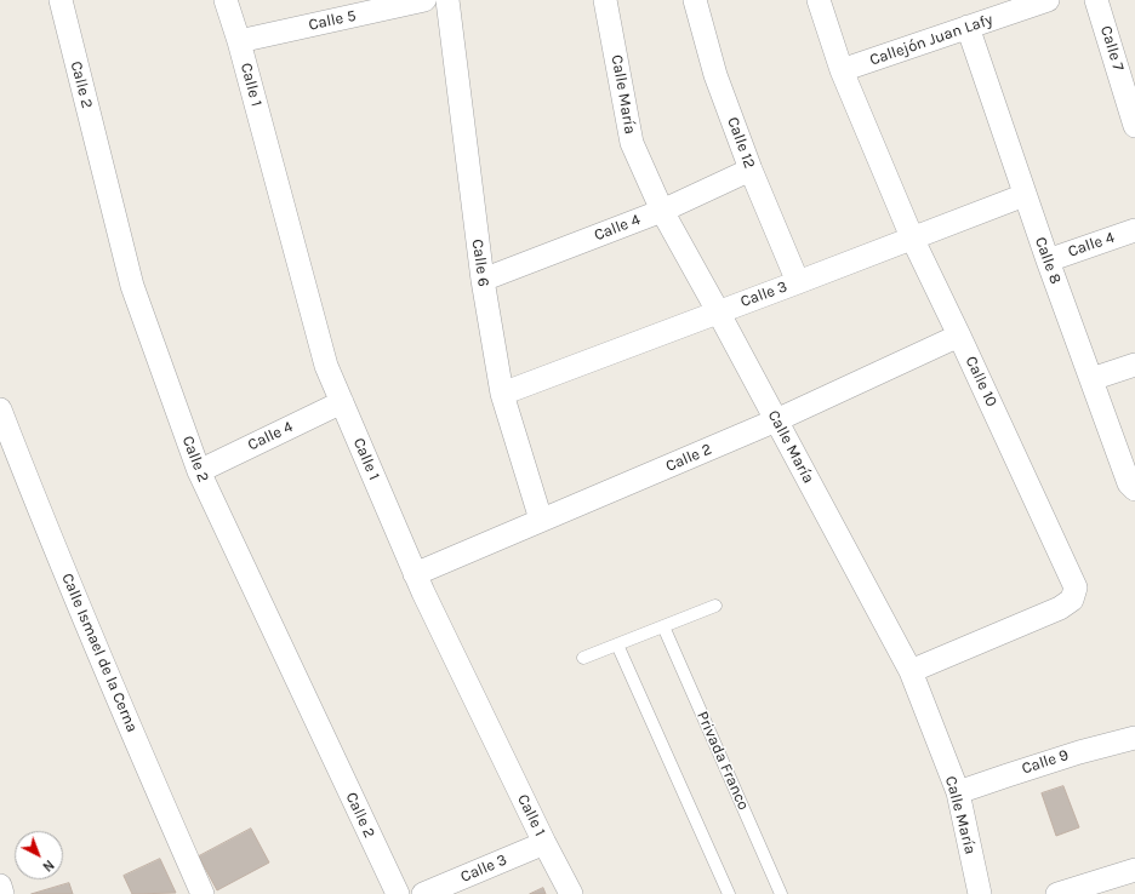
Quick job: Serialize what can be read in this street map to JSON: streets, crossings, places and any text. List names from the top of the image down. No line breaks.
{"streets":{"street":["Calle 5","Callejón Juan Lafy","Calle 7","Calle 2","Calle 1","Calle María","Calle 12","Calle 4","Calle 8","Calle 6","Calle 3","Calle 10","Calle Ismael de la Cerna","Calle 9"],"lane":["Privada Franco"]},"crossings":[["Calle 5","Calle 1"],["Callejón Juan Lafy","Calle 8"],["Callejón Juan Lafy","Calle 10"],["Calle 2","Calle 1"],["Calle 2","Calle María"],["Calle 2","Calle 4"],["Calle 2","Calle 6"],["Calle 2","Calle 10"],["Calle 1","Calle 4"],["Calle 1","Calle 3"],["Calle María","Calle 4"],["Calle María","Calle 3"],["Calle María","Calle 10"],["Calle María","Calle 9"],["Calle 12","Calle 4"],["Calle 12","Calle 3"],["Calle 4","Calle 8"],["Calle 4","Calle 6"],["Calle 8","Calle 3"],["Calle 6","Calle 3"],["Calle 3","Calle 10"]],"north":"bottom right"}
